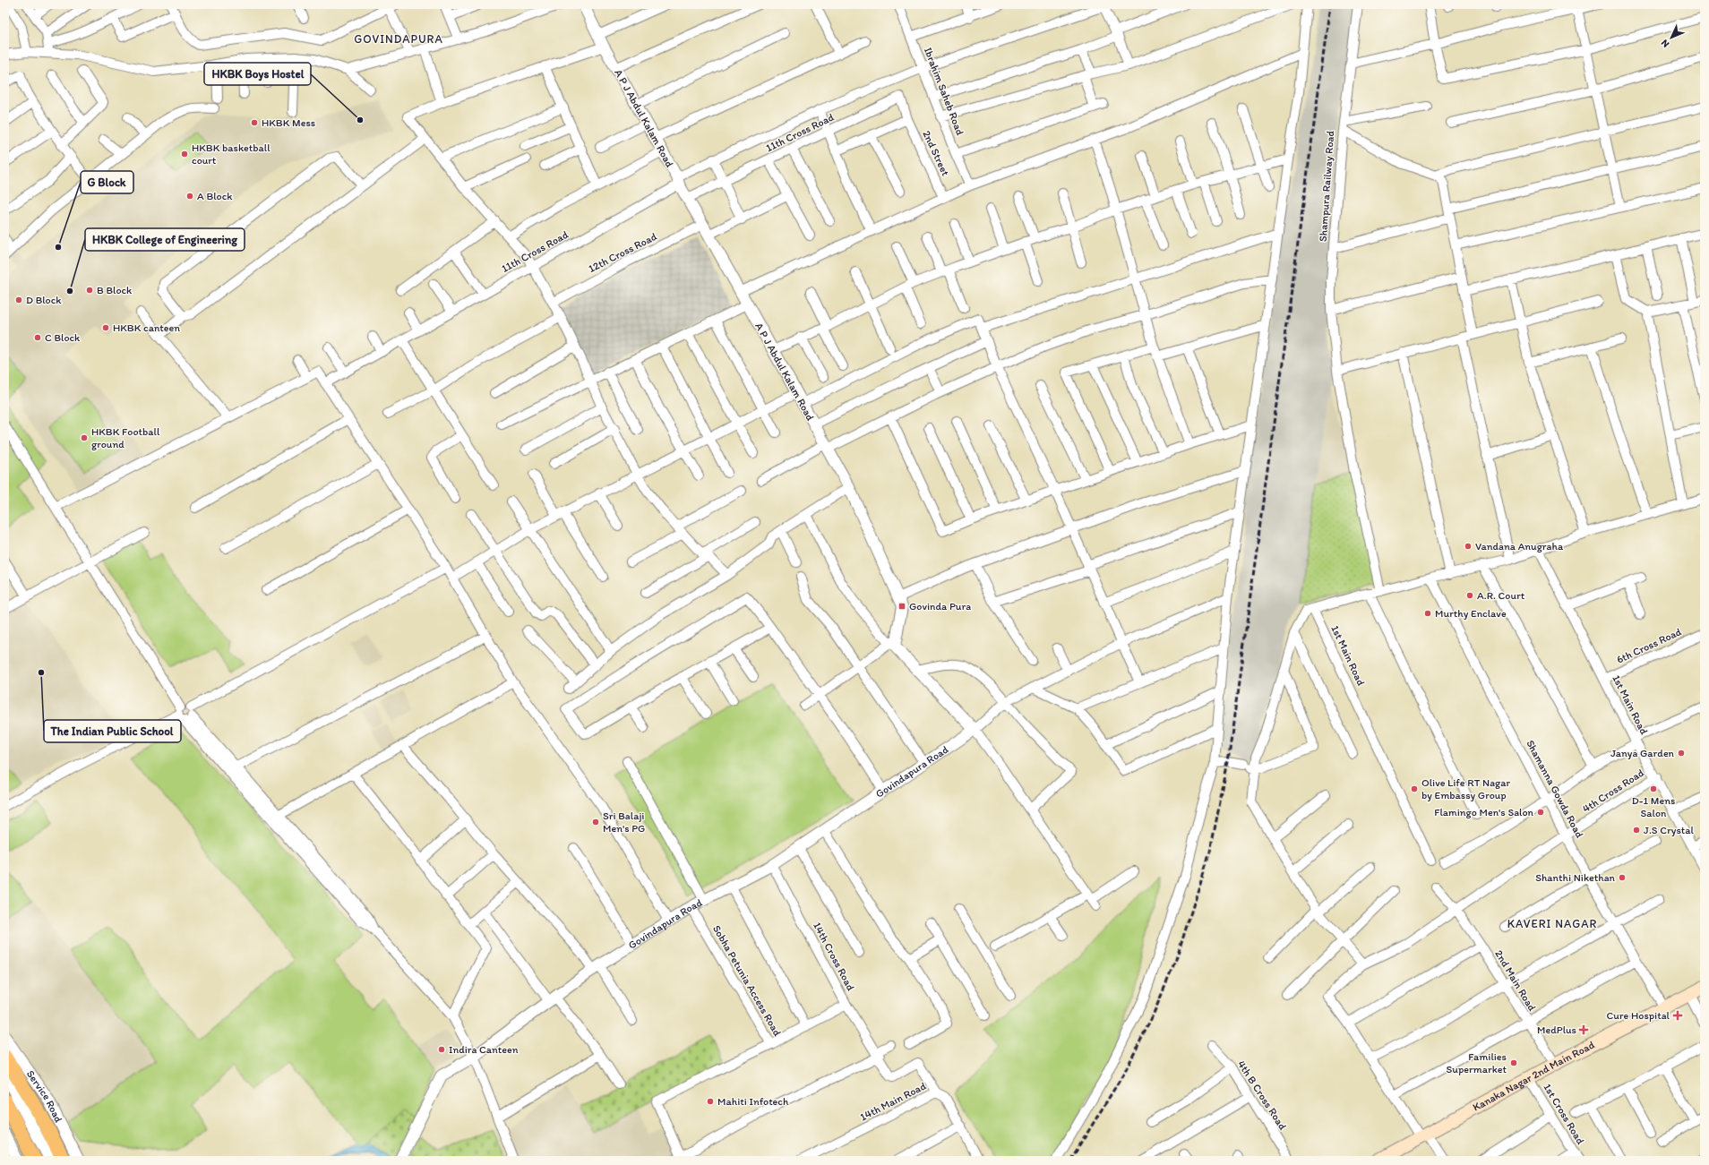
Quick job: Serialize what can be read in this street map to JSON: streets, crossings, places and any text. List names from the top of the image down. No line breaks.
{"streets":{"main road":["Kanaka Nagar 2nd Main Road"],"street":["Ibrahim Saheb Road","A P J Abdul Kalam Road","11th Cross Road","2nd Street","Shampura Railway Road","12th Cross Road","6th Cross Road","1st Main Road","Govindapura Road","Shamanna Gowda Road","4th Cross Road","14th Cross Road","Sobha Petunia Access Road","2nd Main Road","4th B Cross Road","Service Road","14th Main Road","1st Cross Road"]},"crossings":[["Ibrahim Saheb Road","11th Cross Road"],["A P J Abdul Kalam Road","11th Cross Road"],["A P J Abdul Kalam Road","12th Cross Road"],["11th Cross Road","2nd Street"],["6th Cross Road","1st Main Road"],["1st Main Road","4th Cross Road"],["Govindapura Road","14th Cross Road"],["Govindapura Road","Sobha Petunia Access Road"],["Shamanna Gowda Road","4th Cross Road"],["Shamanna Gowda Road","Kanaka Nagar 2nd Main Road"],["4th Cross Road","2nd Main Road"],["14th Cross Road","14th Main Road"],["2nd Main Road","Kanaka Nagar 2nd Main Road"],["Kanaka Nagar 2nd Main Road","1st Cross Road"]],"districts":["GOVINDAPURA","KAVERI NAGAR"],"places":{"other":["HKBK Boys Hostel","HKBK Mess","HKBK basketball court","A Block","G Block","B Block","HKBK College of Engineering","D Block","HKBK canteen","C Block","HKBK Football ground","Vandana Anugraha","A.R. Court","Murthy Enclave","The Indian Public School","Janya Garden","Olive Life RT Nagar by Embassy Group","D-1 Mens Salon","Flamingo Men's Salon","Sri Balaji Men's PG","J.S Crystal","Shanthi Nikethan","Indira Canteen","Families Supermarket","Mahiti Infotech"],"transit":["Govinda Pura"],"health":["Cure Hospital","MedPlus"]},"north":"bottom left"}
